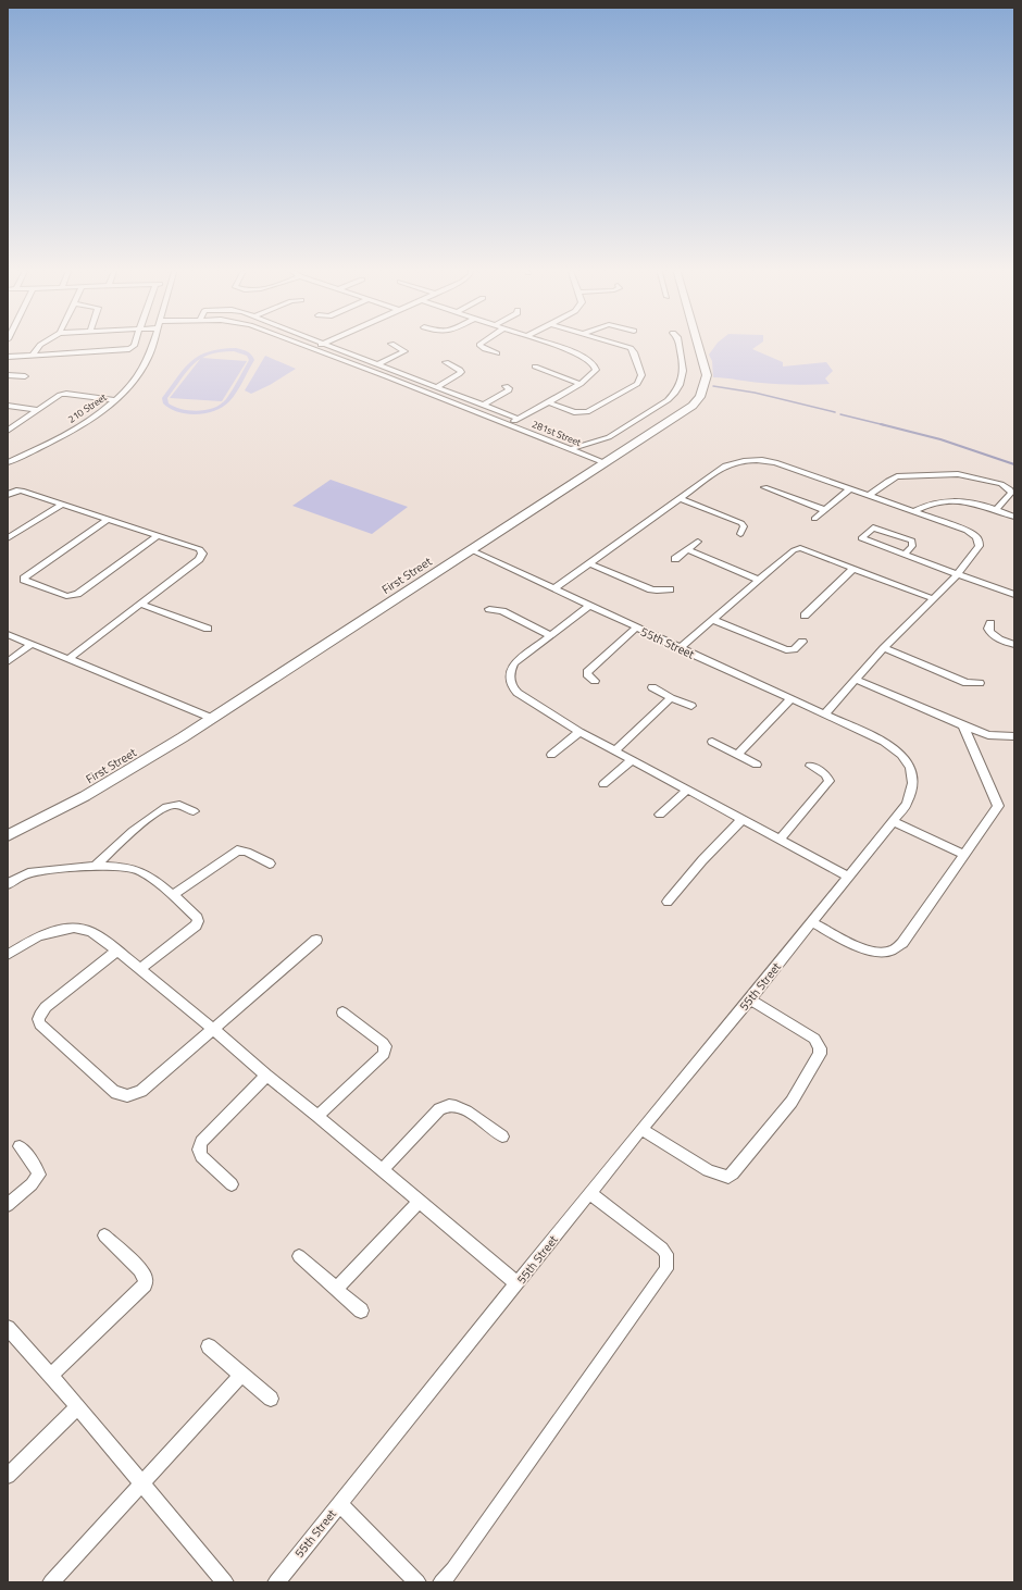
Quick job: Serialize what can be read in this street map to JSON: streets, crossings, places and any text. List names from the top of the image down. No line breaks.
{"streets":{"street":["210 Street","281st Street","First Street","55th Street"]},"crossings":[["281st Street","First Street"],["First Street","55th Street"]]}
